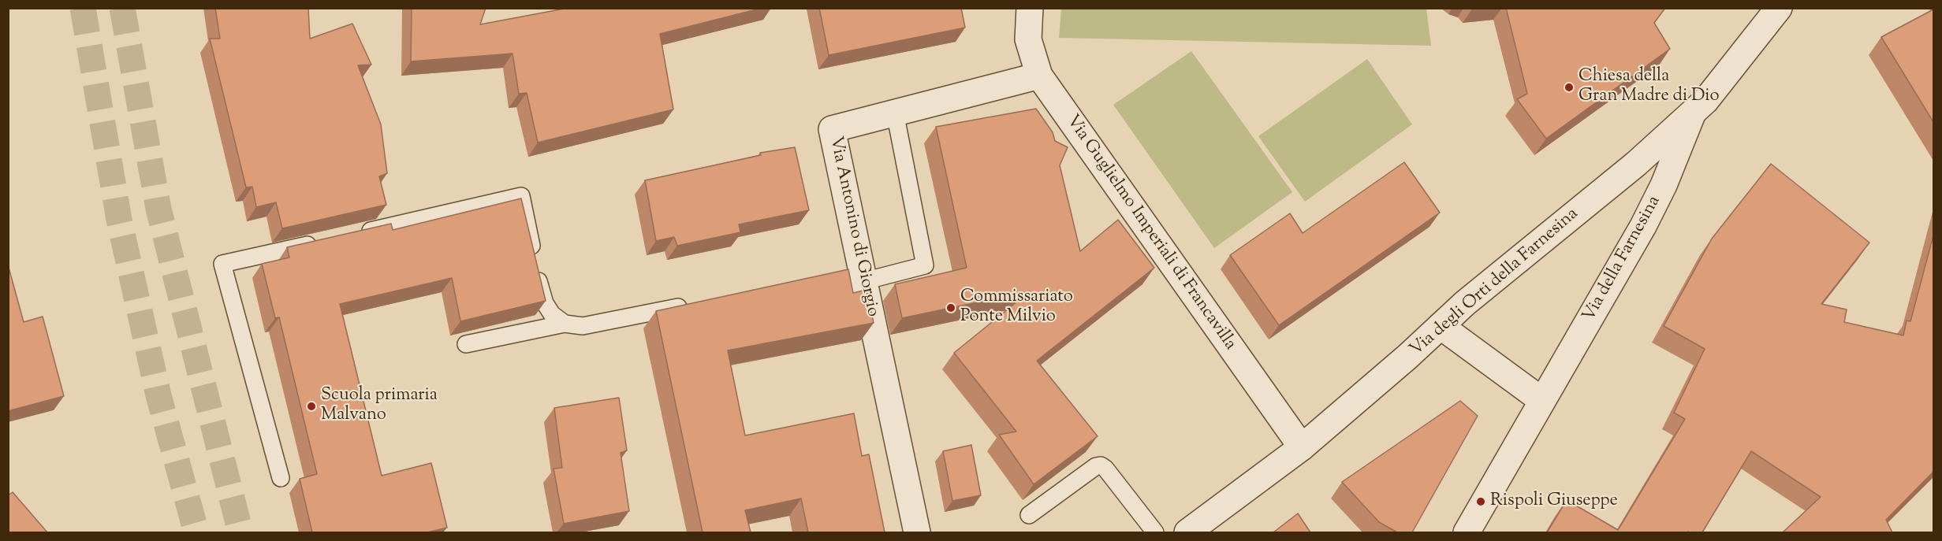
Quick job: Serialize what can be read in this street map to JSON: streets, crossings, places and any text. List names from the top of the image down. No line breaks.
{"streets":{"street":["Via Antonino di Giorgio","Via Guglielmo Imperiali di Francavilla","Via della Farnesina","Via degli Orti della Farnesina"]},"crossings":[["Via Antonino di Giorgio","Via Guglielmo Imperiali di Francavilla"],["Via Guglielmo Imperiali di Francavilla","Via degli Orti della Farnesina"],["Via della Farnesina","Via degli Orti della Farnesina"]],"places":["Chiesa della Gran Madre di Dio","Commissariato Ponte Milvio","Scuola primaria Malvano","Rispoli Giuseppe"]}
